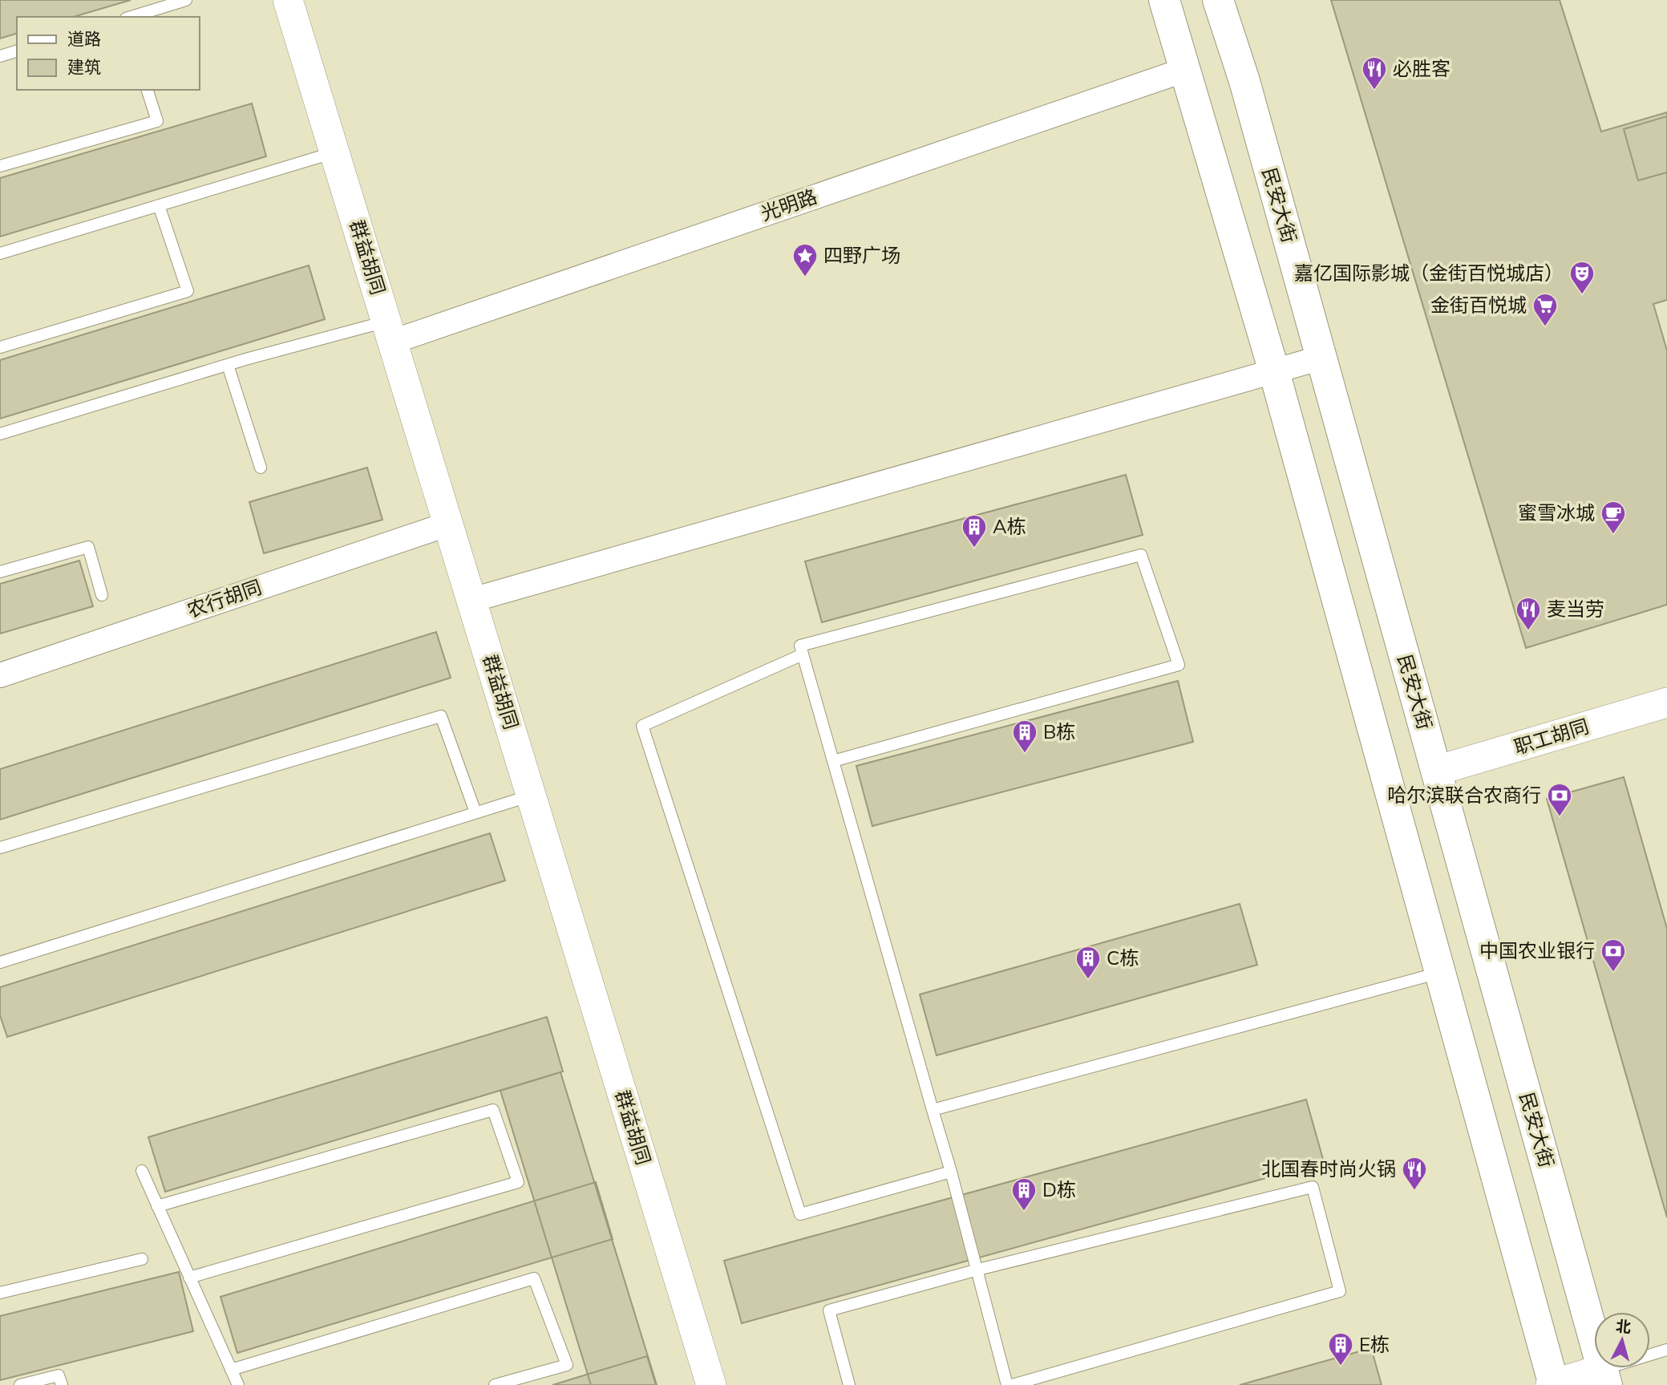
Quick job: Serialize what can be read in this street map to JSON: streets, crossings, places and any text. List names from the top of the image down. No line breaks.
{"streets":{"main road":["民安大街"],"street":["光明路","群益胡同","农行胡同","职工胡同"]},"crossings":[["光明路","群益胡同"],["民安大街","职工胡同"],["群益胡同","农行胡同"]],"places":{"restaurant":["必胜客","麦当劳","北国春时尚火锅"],"place":["四野广场"],"theatre":["嘉亿国际影城（金街百悦城店）"],"supermarket":["金街百悦城"],"cafe":["蜜雪冰城"],"building":["A栋","B栋","C栋","D栋","E栋"],"bank":["哈尔滨联合农商行","中国农业银行"]},"legend":["道路","建筑"],"north":"top"}
